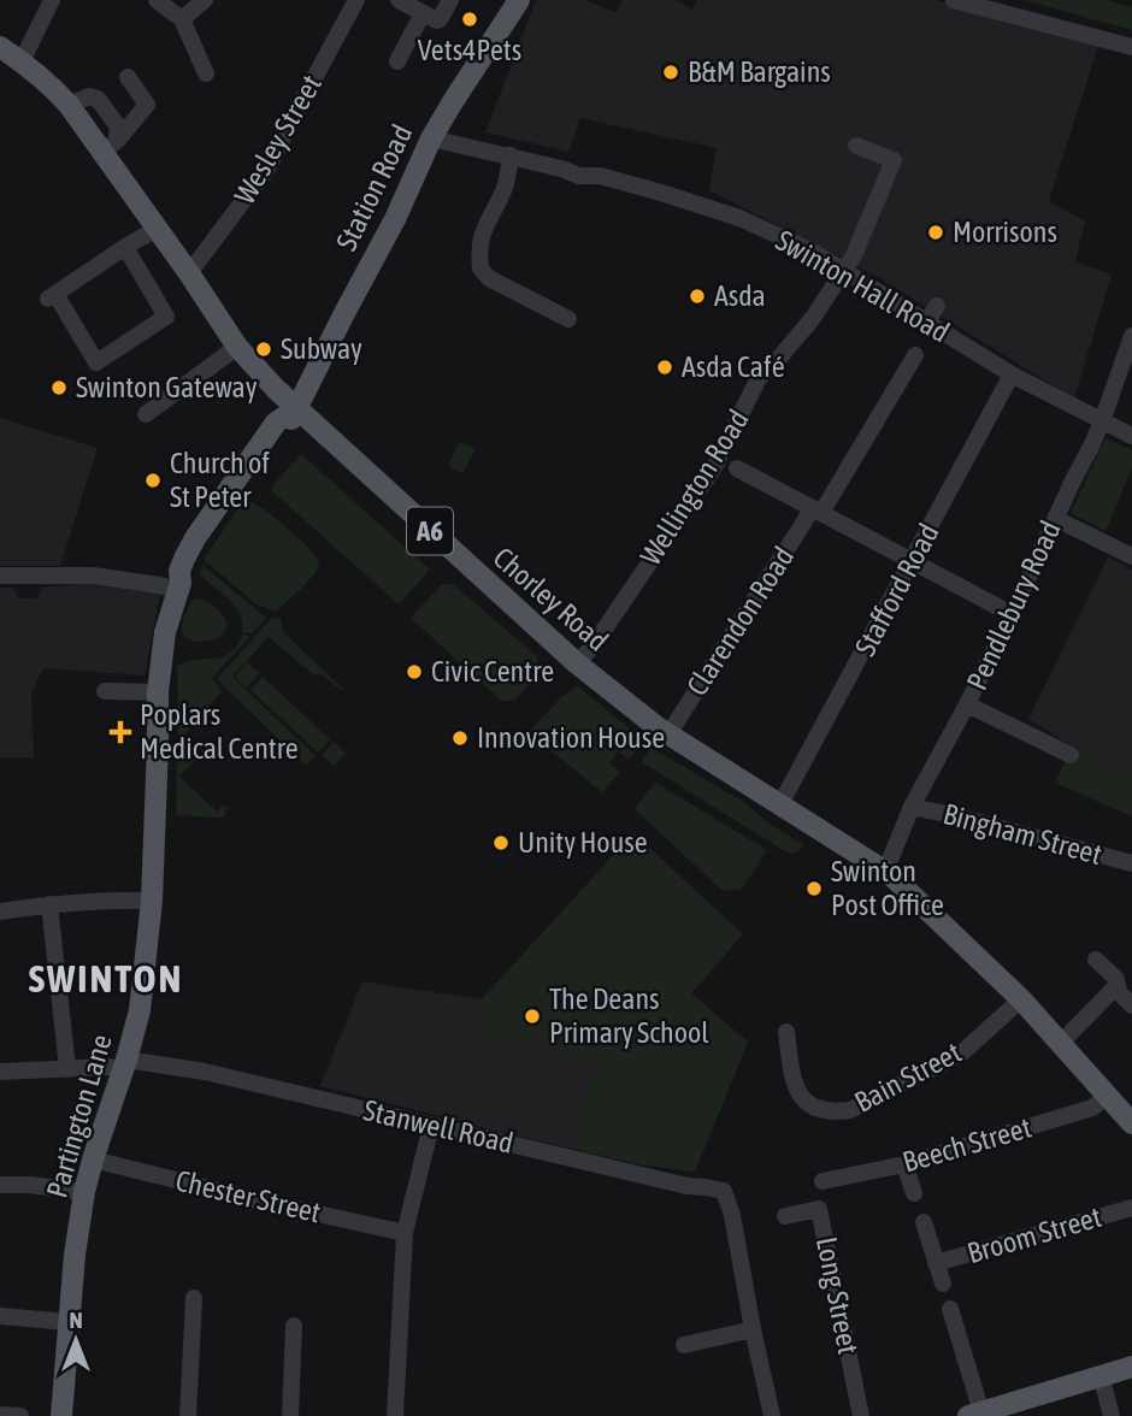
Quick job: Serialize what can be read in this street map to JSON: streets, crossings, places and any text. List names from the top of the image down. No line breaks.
{"streets":{"main road":["Station Road","A6","Chorley Road","Partington Lane"],"street":["Wesley Street","Swinton Hall Road","Wellington Road","Stafford Road","Pendlebury Road","Clarendon Road","Bingham Street","Bain Street","Stanwell Road","Beech Street","Chester Street","Broom Street","Long Street"]},"crossings":[["Wesley Street","Chorley Road"],["Station Road","Swinton Hall Road"],["Station Road","Chorley Road"],["Station Road","Partington Lane"],["Swinton Hall Road","Wellington Road"],["Swinton Hall Road","Stafford Road"],["Swinton Hall Road","Pendlebury Road"],["Swinton Hall Road","Clarendon Road"],["Wellington Road","Chorley Road"],["Stafford Road","Chorley Road"],["Chorley Road","Pendlebury Road"],["Chorley Road","Clarendon Road"],["Chorley Road","Bain Street"],["Chorley Road","Partington Lane"],["Chorley Road","Beech Street"],["Pendlebury Road","Bingham Street"],["Partington Lane","Stanwell Road"],["Partington Lane","Chester Street"]],"districts":["SWINTON"],"places":{"other":["Vets4Pets","B&M Bargains","Morrisons","Asda","Subway","Asda Café","Swinton Gateway","Church of St Peter","Civic Centre","Innovation House","Unity House","Swinton Post Office","The Deans Primary School"],"health":["Poplars Medical Centre"]},"north":"top"}
